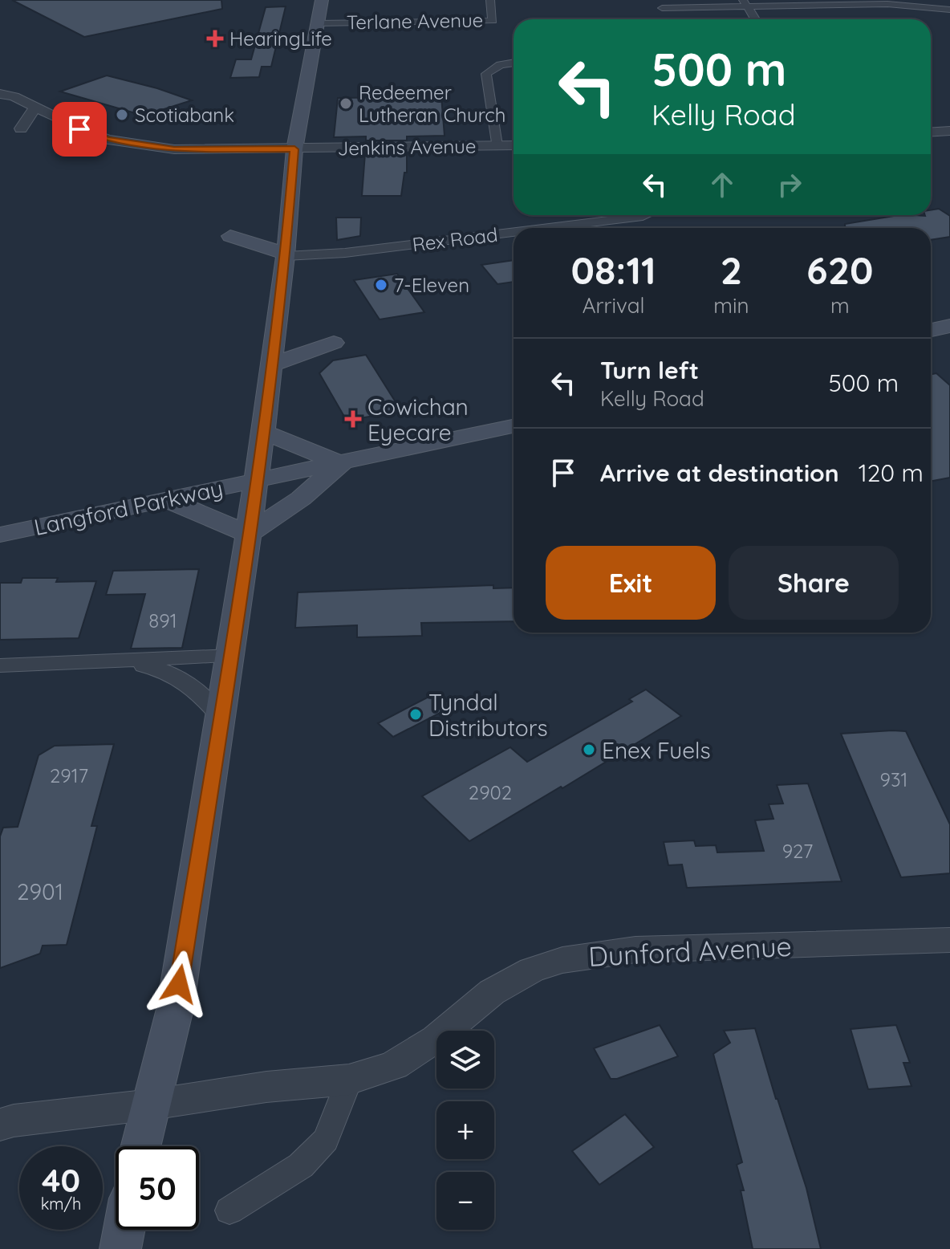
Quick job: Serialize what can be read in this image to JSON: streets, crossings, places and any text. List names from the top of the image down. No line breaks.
{"streets":{"main road":["Langford Parkway"],"street":["Terlane Avenue","Jenkins Avenue","Rex Road","Dunford Avenue"]},"places":{"health":["HearingLife","Cowichan Eyecare"],"other":["Redeemer Lutheran Church","Scotiabank","7-Eleven","Tyndal Distributors","Enex Fuels"]},"house_numbers":["891","2917","931","2902","927","2901"],"page":{"turn":["500 m","Kelly Road"],"eta":["08:11","Arrival","2","min","620","m"],"list":[{"name":"Turn left","note":"Kelly Road","value":"500 m"},{"name":"Arrive at destination","value":"120 m"}],"buttons":["Exit","Share"],"map_buttons":["+","−"],"speed":"40 km/h","limit":"50"}}
